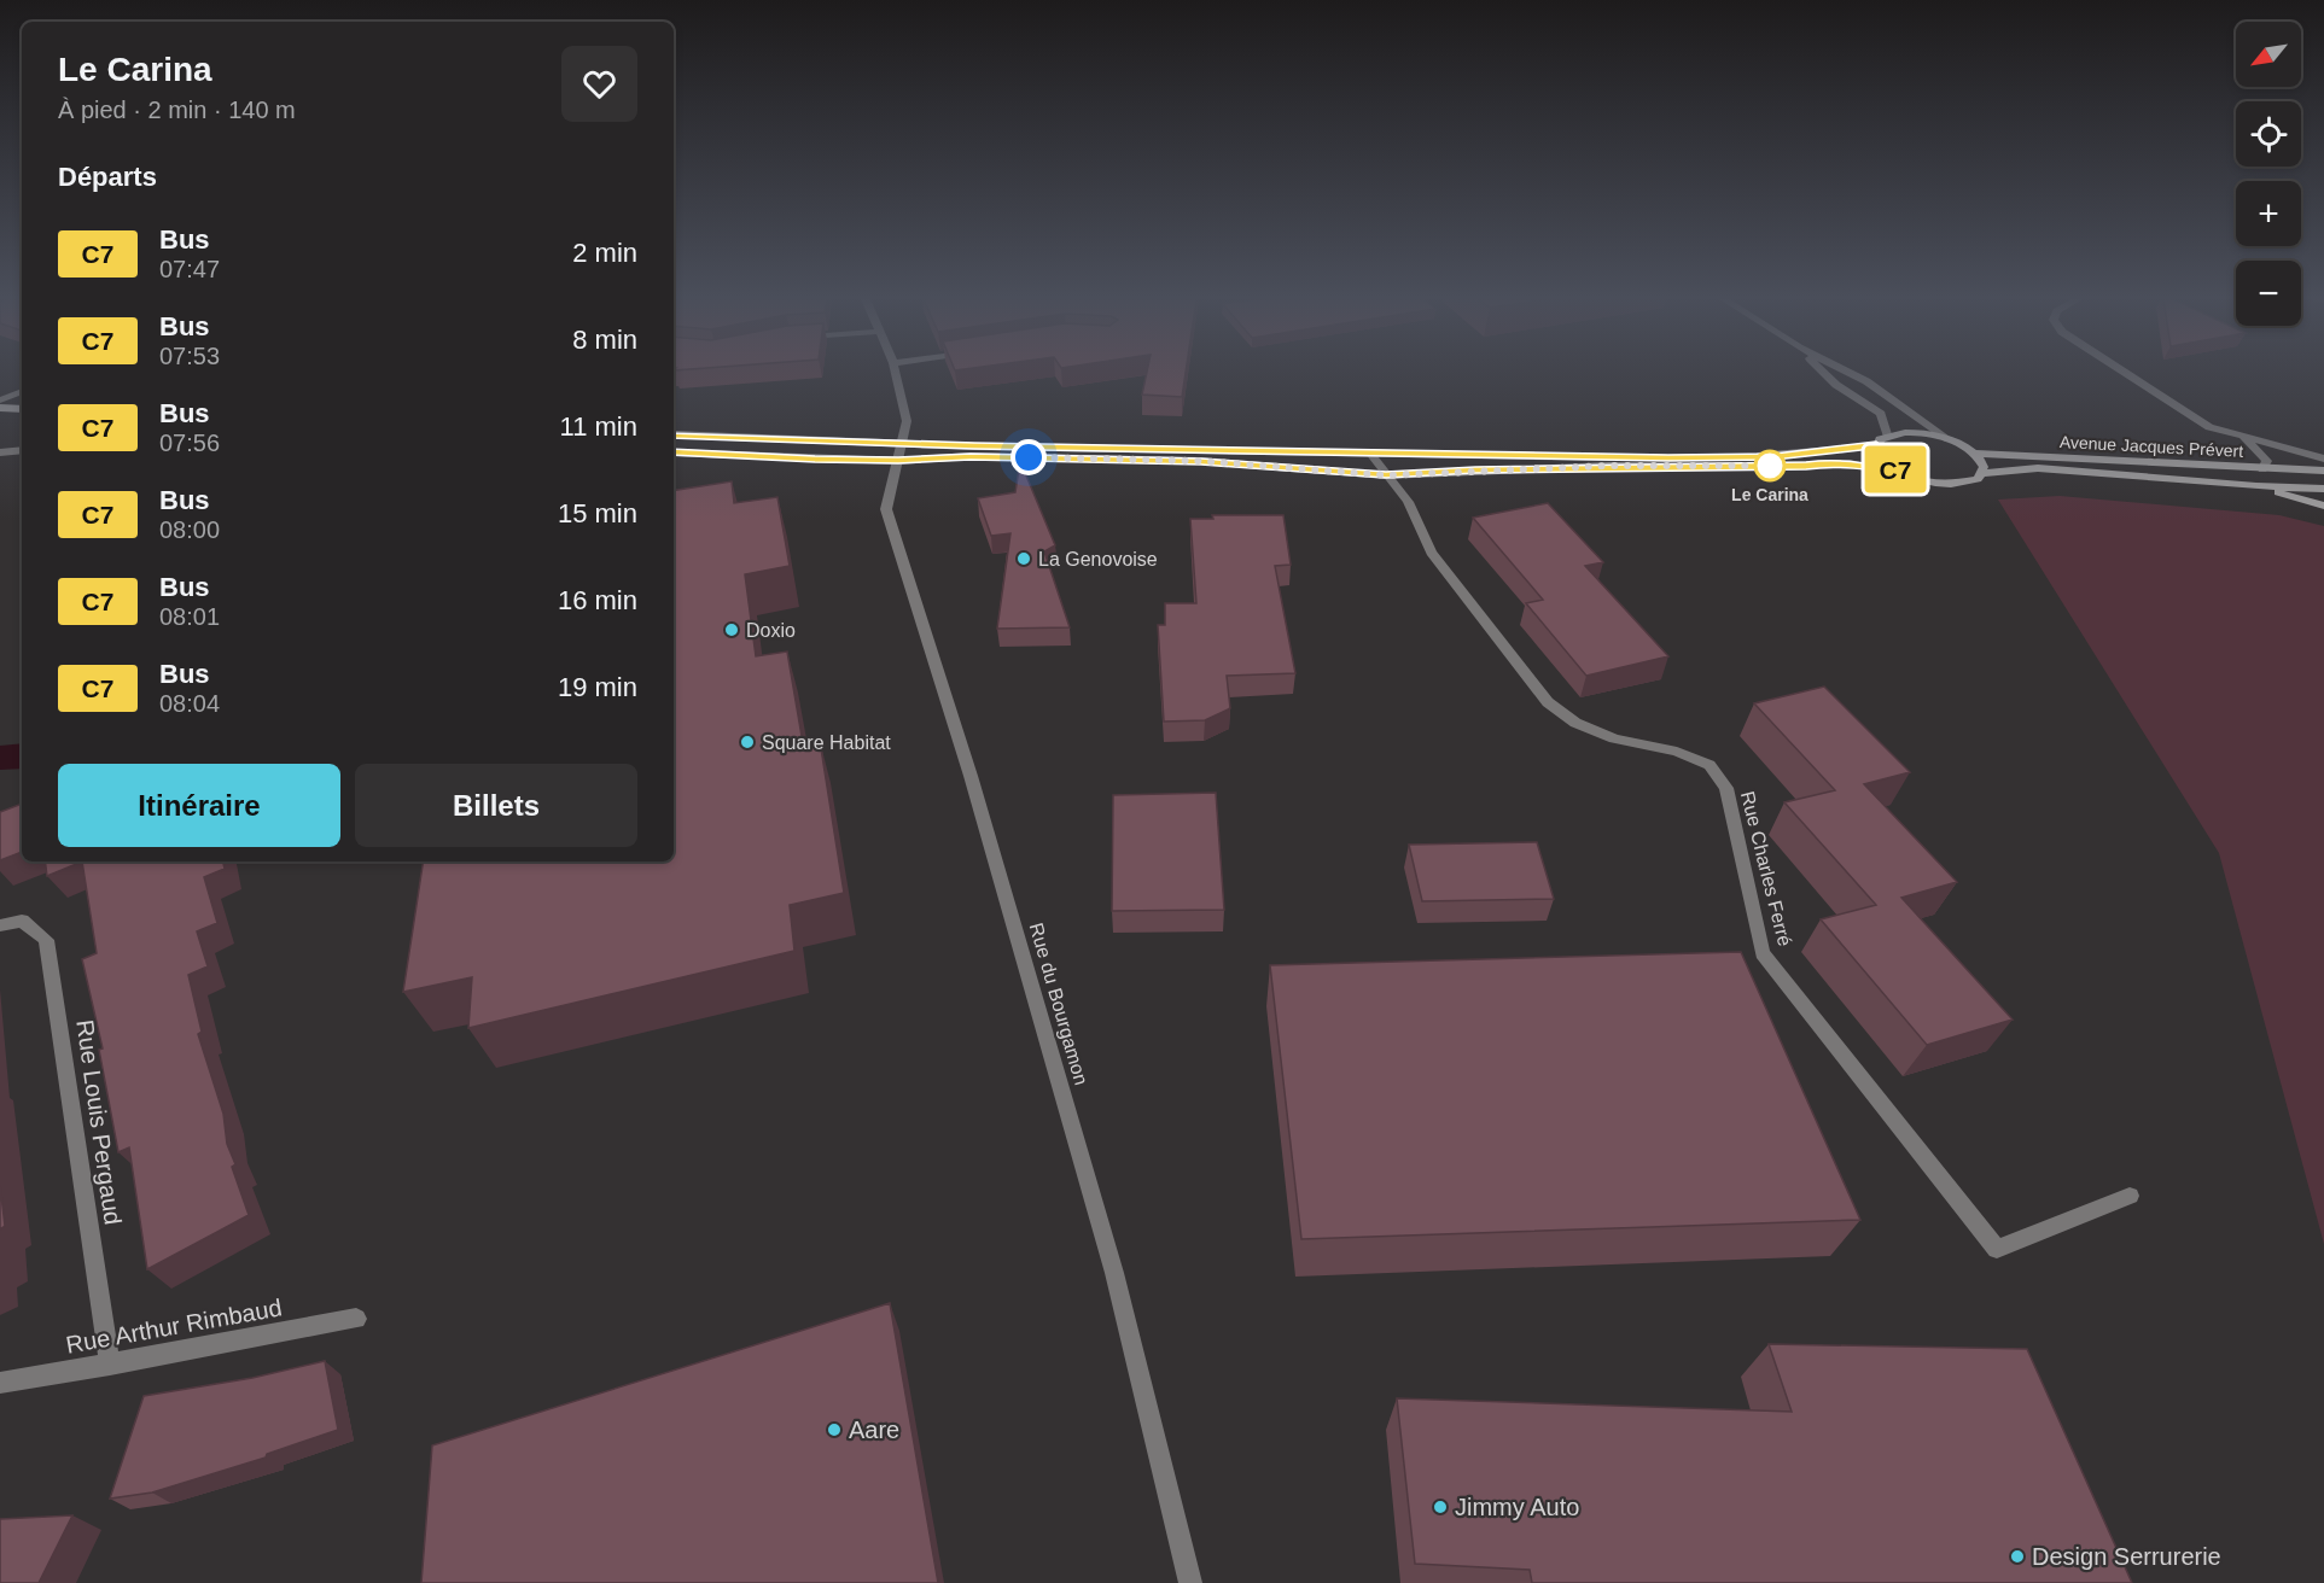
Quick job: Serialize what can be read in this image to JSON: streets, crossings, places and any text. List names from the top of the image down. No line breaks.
{"streets":{"main road":["Avenue Jacques Prévert"],"street":["Rue Charles Ferré","Rue du Bourgamon","Rue Louis Pergaud","Rue Arthur Rimbaud"]},"crossings":[["Rue Louis Pergaud","Rue Arthur Rimbaud"]],"places":["Le Carina","La Genovoise","Doxio","Square Habitat","Aare","Jimmy Auto","Design Serrurerie"],"lines":["bus line C7"],"north":"bottom left","page":{"on_map":"C7","map_buttons":["+","−"],"heading":[["Le Carina","À pied · 2 min · 140 m"],"Départs"],"list":[{"mark":"C7","name":"Bus","note":"07:47","value":"2 min"},{"mark":"C7","name":"Bus","note":"07:53","value":"8 min"},{"mark":"C7","name":"Bus","note":"07:56","value":"11 min"},{"mark":"C7","name":"Bus","note":"08:00","value":"15 min"},{"mark":"C7","name":"Bus","note":"08:01","value":"16 min"},{"mark":"C7","name":"Bus","note":"08:04","value":"19 min"}],"buttons":["Itinéraire","Billets"]}}
